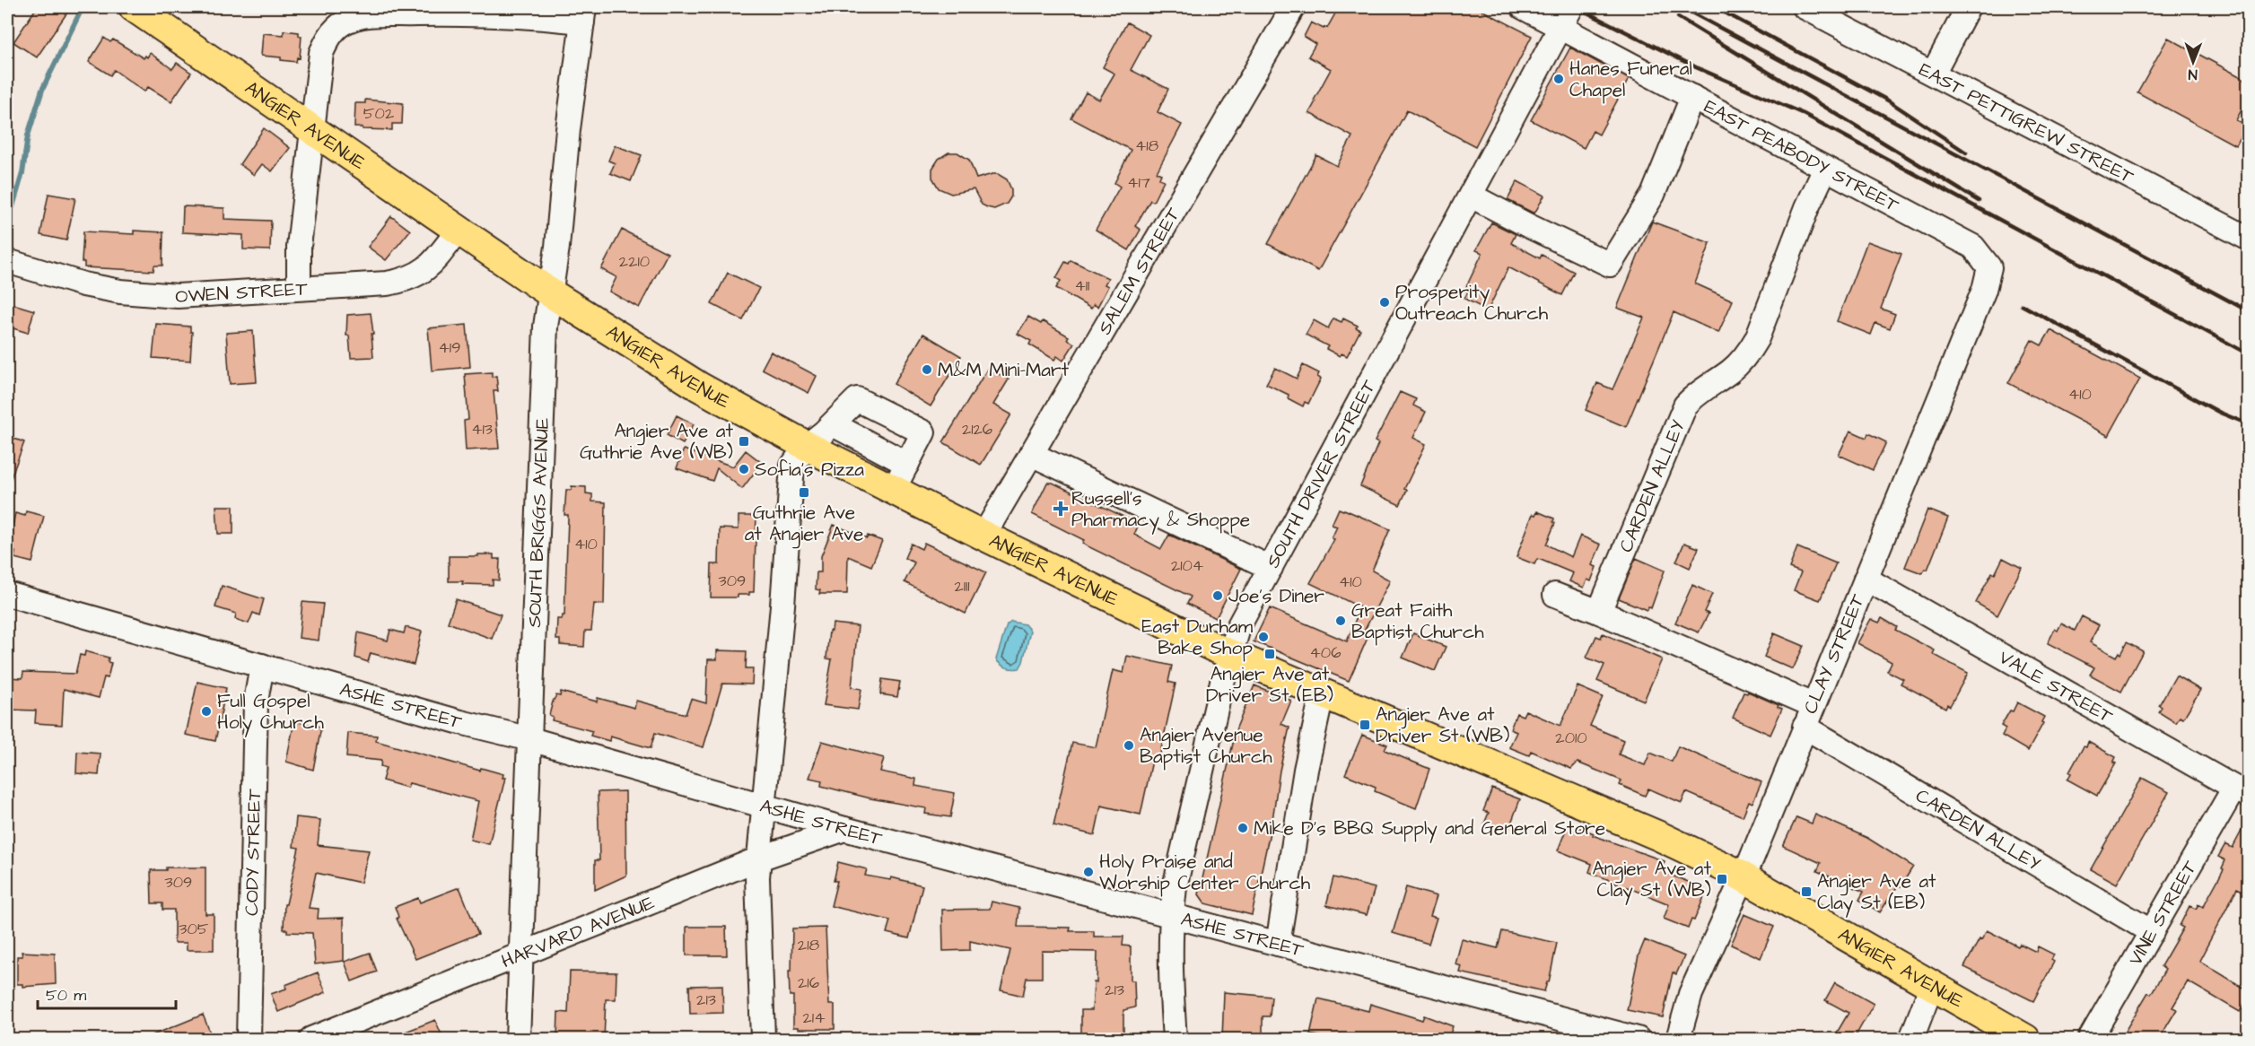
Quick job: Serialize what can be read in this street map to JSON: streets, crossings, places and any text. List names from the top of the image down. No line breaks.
{"streets":{"main road":["ANGIER AVENUE"],"street":["EAST PETTIGREW STREET","EAST PEABODY STREET","SALEM STREET","OWEN STREET","SOUTH DRIVER STREET","CARDEN ALLEY","SOUTH BRIGGS AVENUE","CLAY STREET","VALE STREET","ASHE STREET","CODY STREET","VINE STREET","HARVARD AVENUE"]},"crossings":[["ANGIER AVENUE","SALEM STREET"],["ANGIER AVENUE","OWEN STREET"],["ANGIER AVENUE","SOUTH DRIVER STREET"],["ANGIER AVENUE","SOUTH BRIGGS AVENUE"],["ANGIER AVENUE","CLAY STREET"],["EAST PEABODY STREET","SOUTH DRIVER STREET"],["EAST PEABODY STREET","CARDEN ALLEY"],["EAST PEABODY STREET","CLAY STREET"],["SOUTH DRIVER STREET","ASHE STREET"],["CARDEN ALLEY","CLAY STREET"],["CARDEN ALLEY","VINE STREET"],["SOUTH BRIGGS AVENUE","ASHE STREET"],["SOUTH BRIGGS AVENUE","HARVARD AVENUE"],["CLAY STREET","VALE STREET"],["VALE STREET","VINE STREET"],["ASHE STREET","CODY STREET"],["ASHE STREET","HARVARD AVENUE"]],"places":{"other":["Hanes Funeral Chapel","Prosperity Outreach Church","M&M Mini-Mart","Sofia's Pizza","Joe's Diner","Great Faith Baptist Church","East Durham Bake Shop","Full Gospel Holy Church","Angier Avenue Baptist Church","Mike D's BBQ Supply and General Store","Holy Praise and Worship Center Church"],"transit":["Angier Ave at Guthrie Ave (WB)","Guthrie Ave at Angier Ave","Angier Ave at Driver St (EB)","Angier Ave at Driver St (WB)","Angier Ave at Clay St (WB)","Angier Ave at Clay St (EB)"],"health":["Russell's Pharmacy & Shoppe"]},"house_numbers":["502","418","417","2210","411","419","410","413","2126","410","2104","309","410","2111","406","2010","309","305","218","216","213","213","214"],"scale_bar":"50 m","north":"bottom"}
